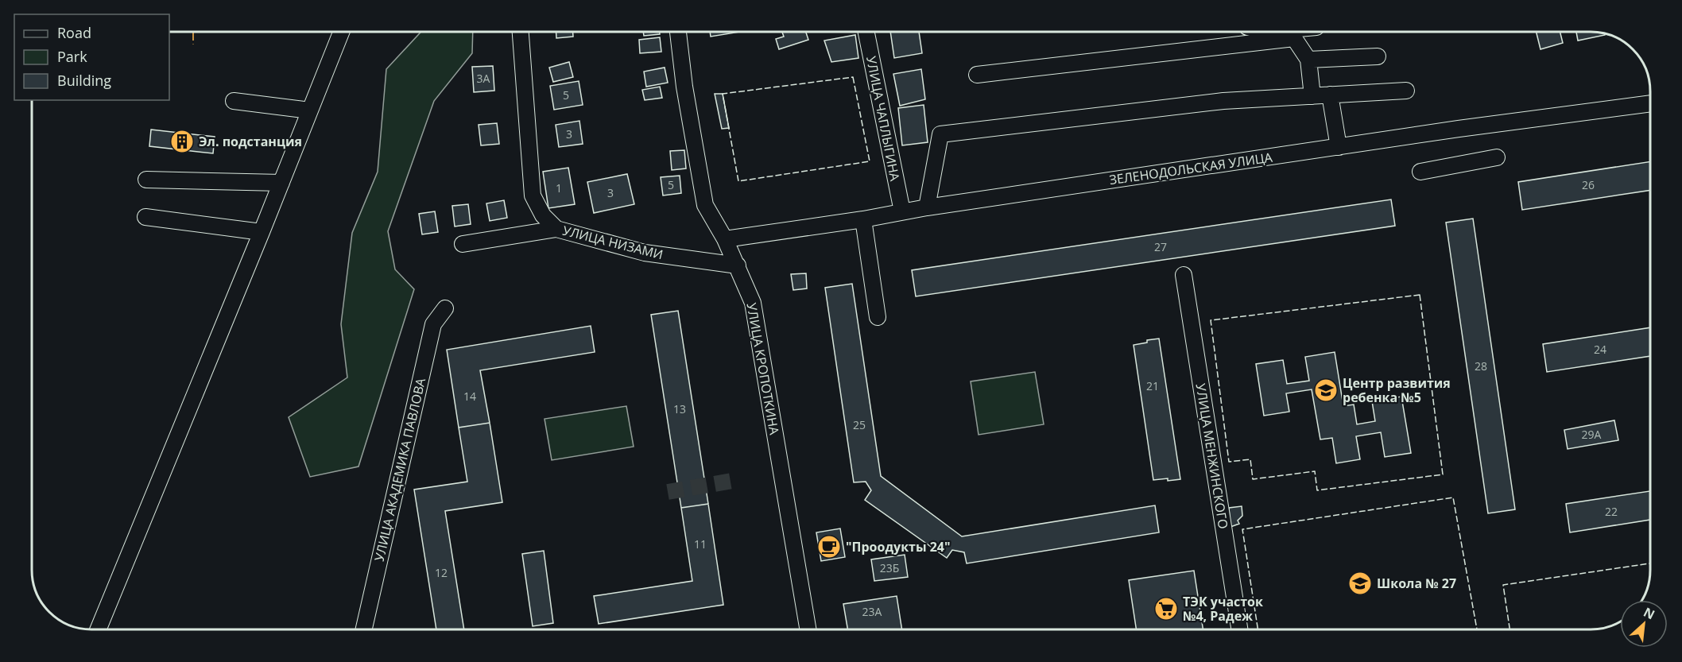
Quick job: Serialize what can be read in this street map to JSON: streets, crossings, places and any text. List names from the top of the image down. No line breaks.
{"streets":{"street":["УЛИЦА ЧАПЛЫГИНА","ЗЕЛЕНОДОЛЬСКАЯ УЛИЦА","УЛИЦА НИЗАМИ","УЛИЦА КРОПОТКИНА","УЛИЦА МЕНЖИНСКОГО","УЛИЦА АКАДЕМИКА ПАВЛОВА"]},"crossings":[["УЛИЦА ЧАПЛЫГИНА","ЗЕЛЕНОДОЛЬСКАЯ УЛИЦА"],["ЗЕЛЕНОДОЛЬСКАЯ УЛИЦА","УЛИЦА КРОПОТКИНА"],["УЛИЦА НИЗАМИ","УЛИЦА КРОПОТКИНА"]],"places":{"building":["Эл. подстанция"],"school or university":["Центр развития ребенка №5","Школа № 27"],"cafe":["\"Проодукты 24\""],"supermarket":["ТЭК участок №4, Радеж"]},"house_numbers":["3А","5","3","5","26","1","3","27","24","28","21","14","13","25","29А","22","11","23Б","12","23А"],"legend":["Road","Park","Building"],"north":"top right"}
